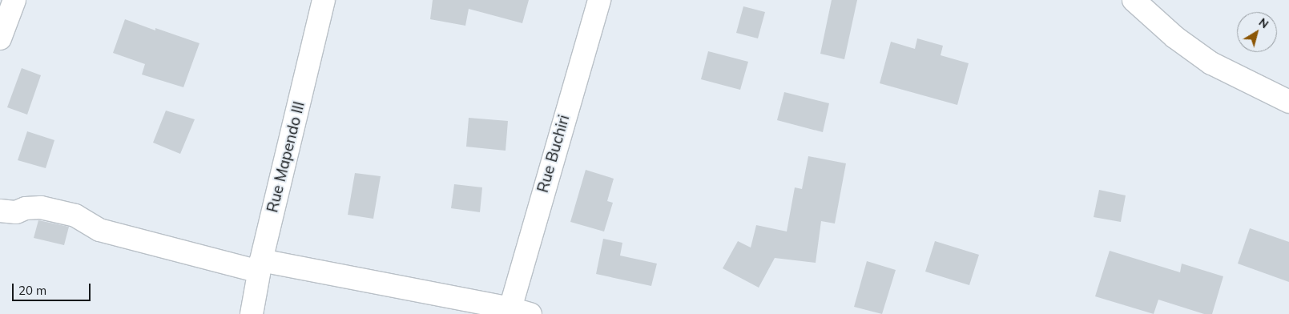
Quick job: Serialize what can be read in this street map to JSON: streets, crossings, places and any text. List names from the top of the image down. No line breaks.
{"streets":{"street":["Rue Buchiri","Rue Mapendo III"]},"scale_bar":"20 m","north":"top right"}
